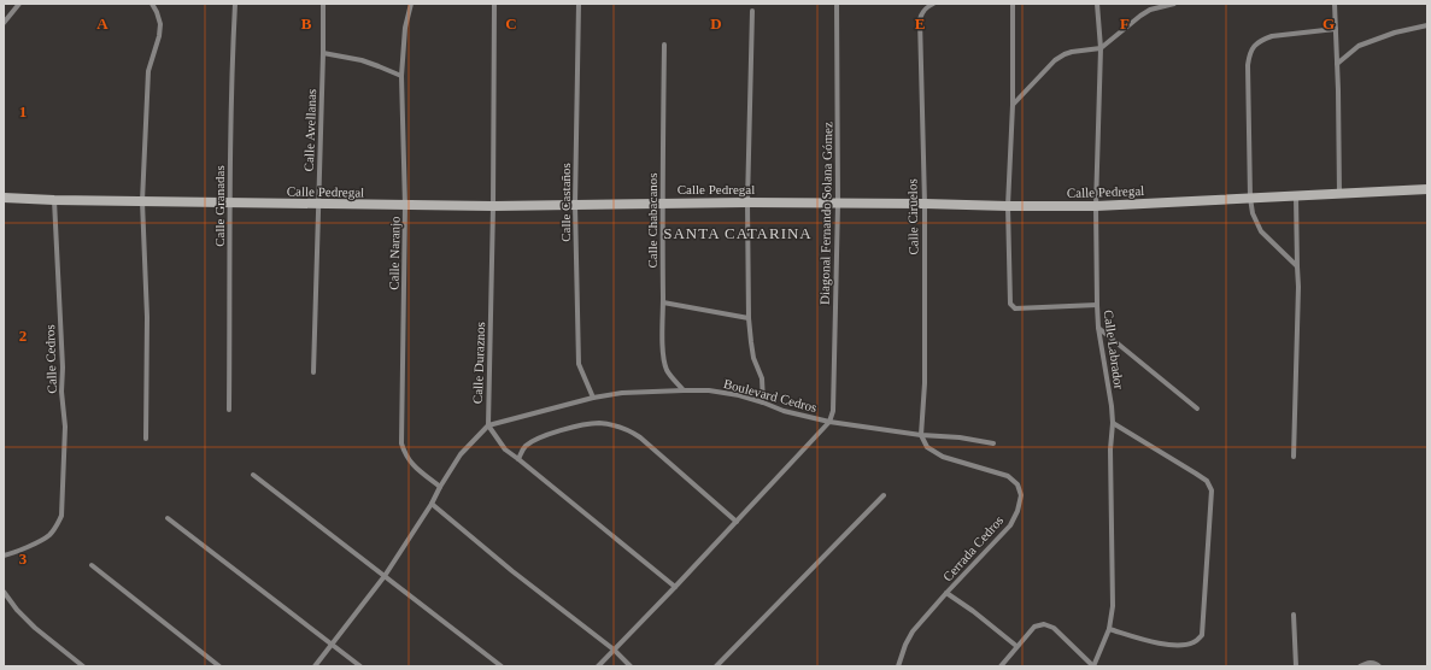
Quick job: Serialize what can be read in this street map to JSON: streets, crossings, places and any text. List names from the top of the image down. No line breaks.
{"streets":{"street":["Calle Avellanas","Calle Pedregal","Calle Castaños","Calle Granadas","Diagonal Fernando Solana Gómez","Calle Ciruelos","Calle Chabacanos","Calle Naranjo","Calle Labrador","Calle Cedros","Calle Duraznos","Boulevard Cedros","Cerrada Cedros"]},"crossings":[["Calle Avellanas","Calle Pedregal"],["Calle Pedregal","Calle Castaños"],["Calle Pedregal","Calle Granadas"],["Calle Pedregal","Diagonal Fernando Solana Gómez"],["Calle Pedregal","Calle Ciruelos"],["Calle Pedregal","Calle Chabacanos"],["Calle Pedregal","Calle Naranjo"],["Calle Pedregal","Calle Labrador"],["Calle Pedregal","Calle Cedros"],["Calle Pedregal","Calle Duraznos"],["Calle Castaños","Boulevard Cedros"],["Diagonal Fernando Solana Gómez","Boulevard Cedros"],["Calle Ciruelos","Boulevard Cedros"],["Calle Ciruelos","Cerrada Cedros"],["Calle Chabacanos","Boulevard Cedros"],["Calle Duraznos","Boulevard Cedros"],["Boulevard Cedros","Cerrada Cedros"]],"districts":["SANTA CATARINA"],"grid":{"columns":["A","B","C","D","E","F","G"],"rows":["1","2","3"]}}
